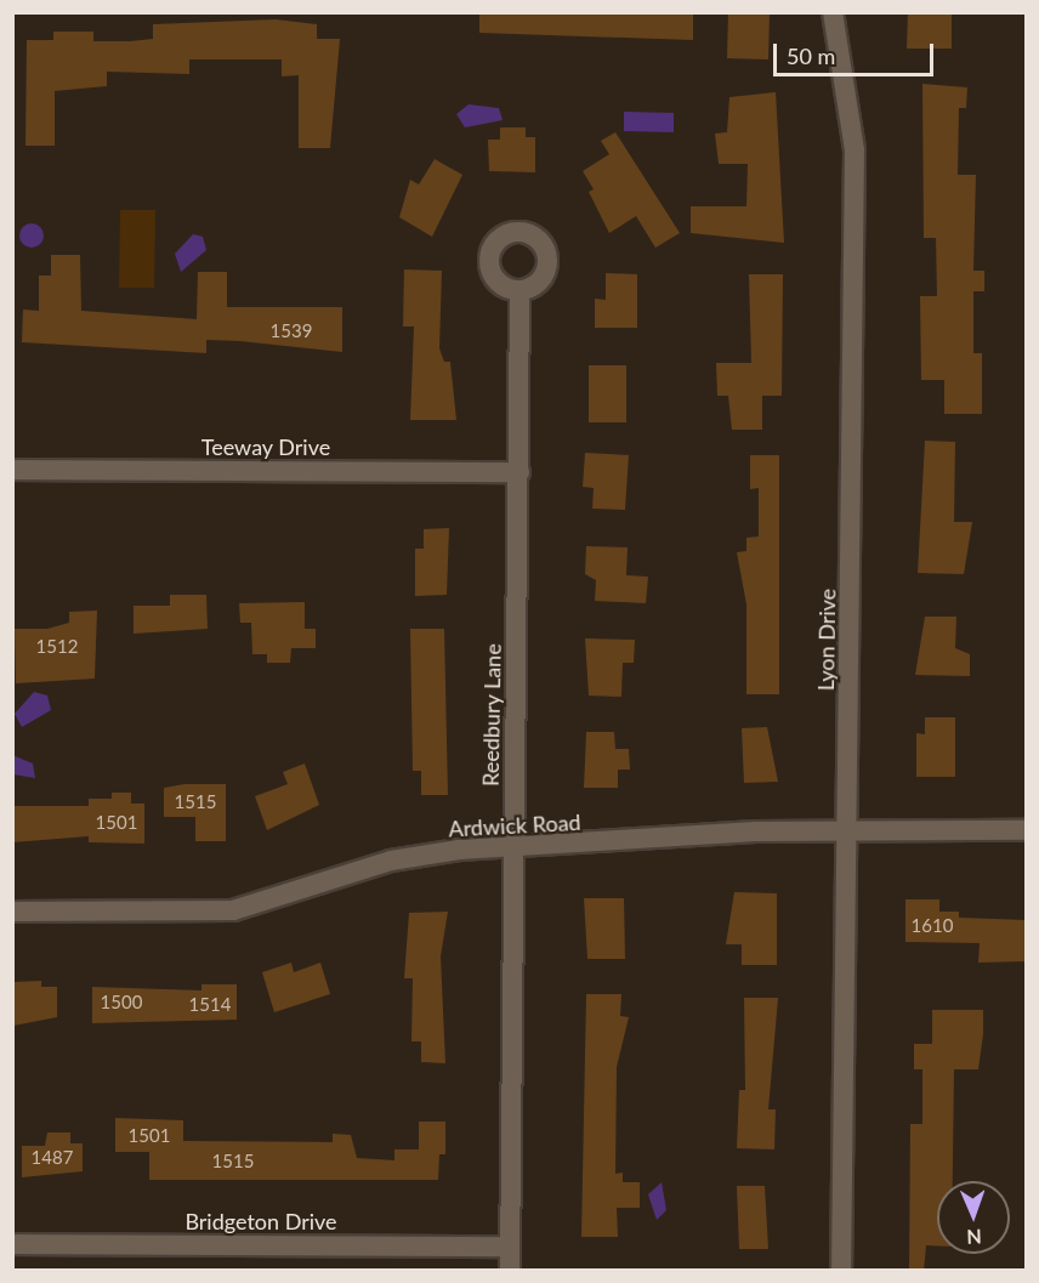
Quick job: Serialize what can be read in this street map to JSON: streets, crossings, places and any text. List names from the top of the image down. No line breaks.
{"streets":{"street":["Teeway Drive","Lyon Drive","Reedbury Lane","Ardwick Road","Bridgeton Drive"]},"crossings":[["Teeway Drive","Reedbury Lane"],["Lyon Drive","Ardwick Road"],["Reedbury Lane","Ardwick Road"],["Reedbury Lane","Bridgeton Drive"]],"house_numbers":["1539","1512","1515","1501","1610","1500","1514","1501","1487","1515"],"scale_bar":"50 m","north":"bottom"}
